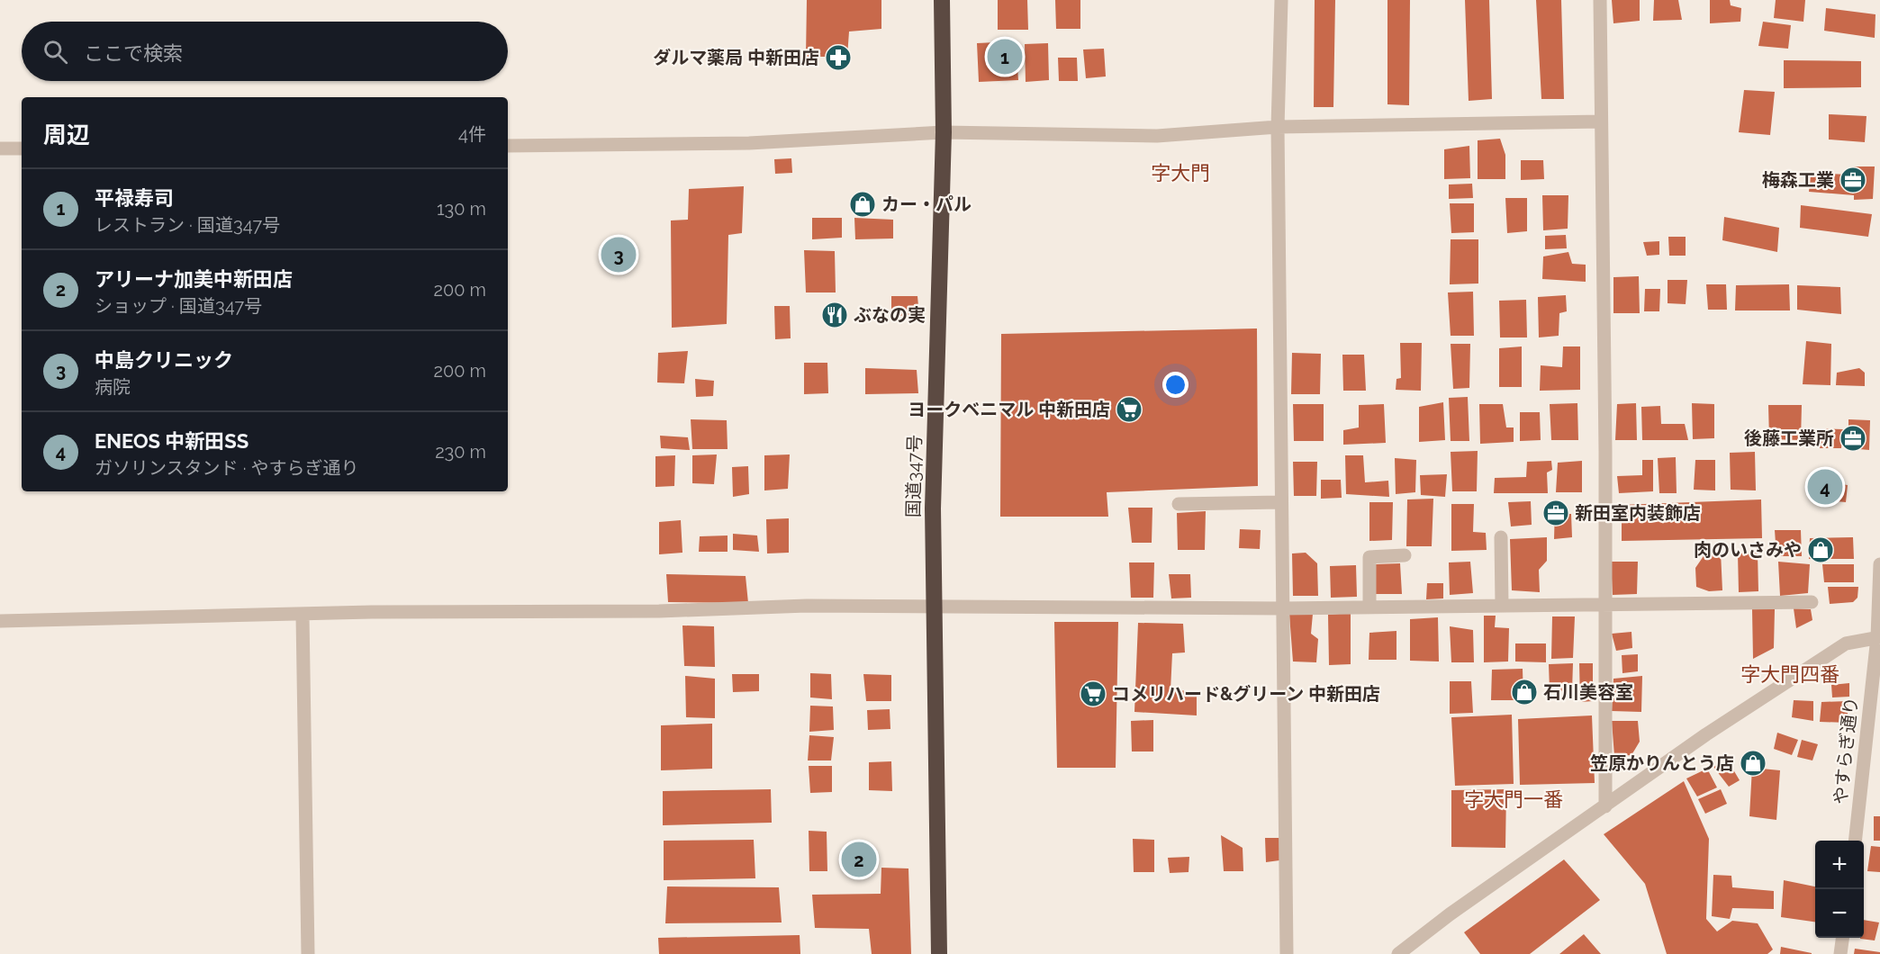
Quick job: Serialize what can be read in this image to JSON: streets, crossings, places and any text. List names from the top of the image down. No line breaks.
{"streets":{"highway":["国道347号"],"street":["やすらぎ通り"]},"districts":["字大門","字大門四番","字大門一番"],"places":{"pharmacy":["ダルマ薬局 中新田店"],"office":["梅森工業","後藤工業所","新田室内装飾店"],"shop":["カー・パル","肉のいさみや","石川美容室","笠原かりんとう店"],"restaurant":["ぶなの実"],"supermarket":["ヨークベニマル 中新田店","コメリハード&グリーン 中新田店"]},"page":{"search":"ここで検索","pins":["1","3","4","2"],"heading":["周辺","4件"],"list":[{"mark":"1","name":"平禄寿司","note":"レストラン · 国道347号","value":"130 m"},{"mark":"2","name":"アリーナ加美中新田店","note":"ショップ · 国道347号","value":"200 m"},{"mark":"3","name":"中島クリニック","note":"病院","value":"200 m"},{"mark":"4","name":"ENEOS 中新田SS","note":"ガソリンスタンド · やすらぎ通り","value":"230 m"}],"map_buttons":["+","−"]}}
